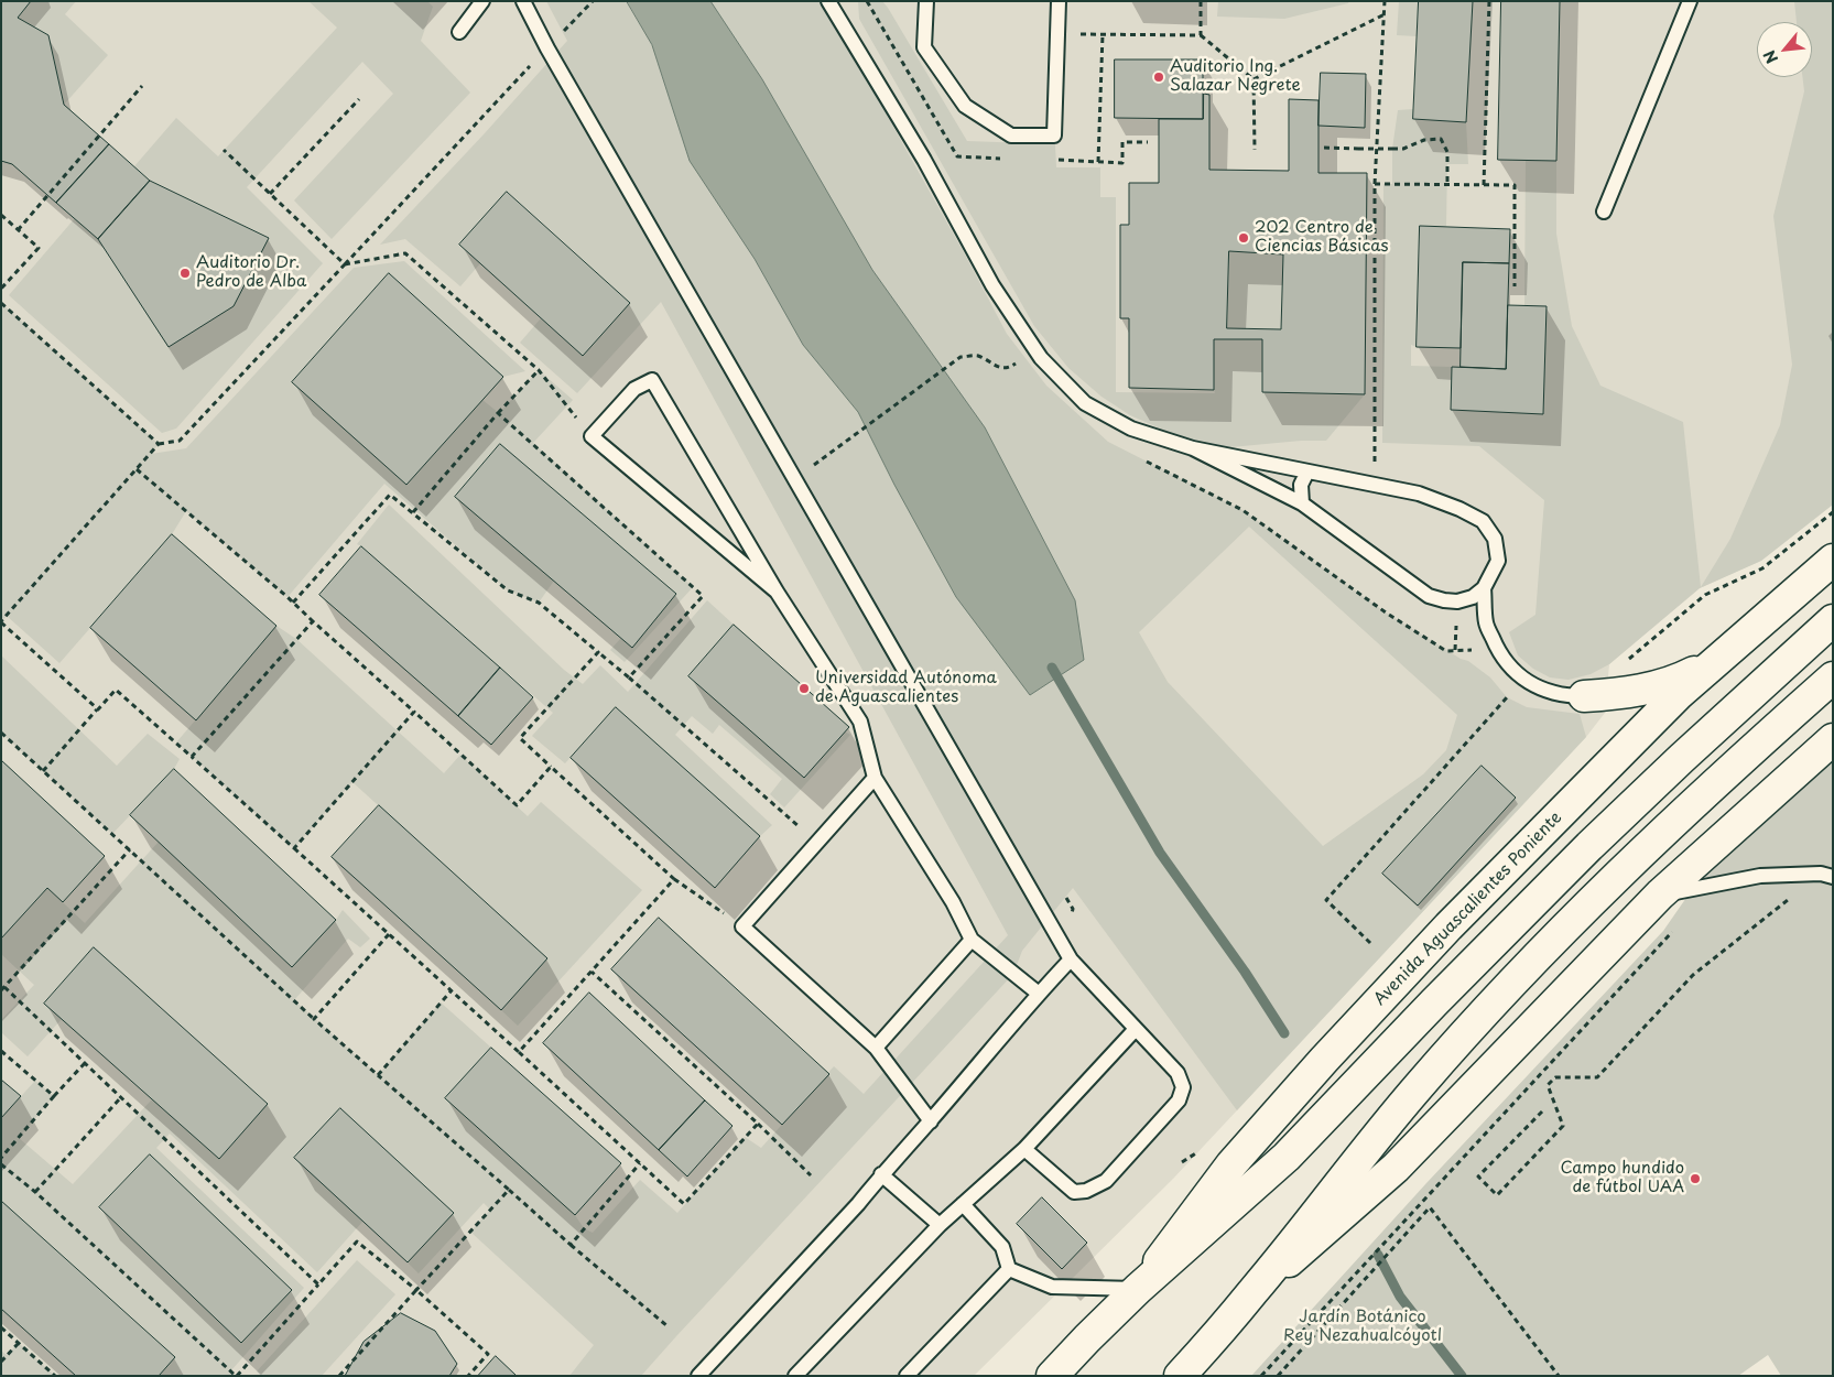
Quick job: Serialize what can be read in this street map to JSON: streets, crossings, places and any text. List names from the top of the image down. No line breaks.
{"streets":{"main road":["Avenida Aguascalientes Poniente"]},"parks":["Jardín Botánico Rey Nezahualcóyotl"],"places":["Auditorio Ing. Salazar Negrete","202 Centro de Ciencias Básicas","Auditorio Dr. Pedro de Alba","Universidad Autónoma de Aguascalientes","Campo hundido de fútbol UAA"],"north":"bottom left"}
